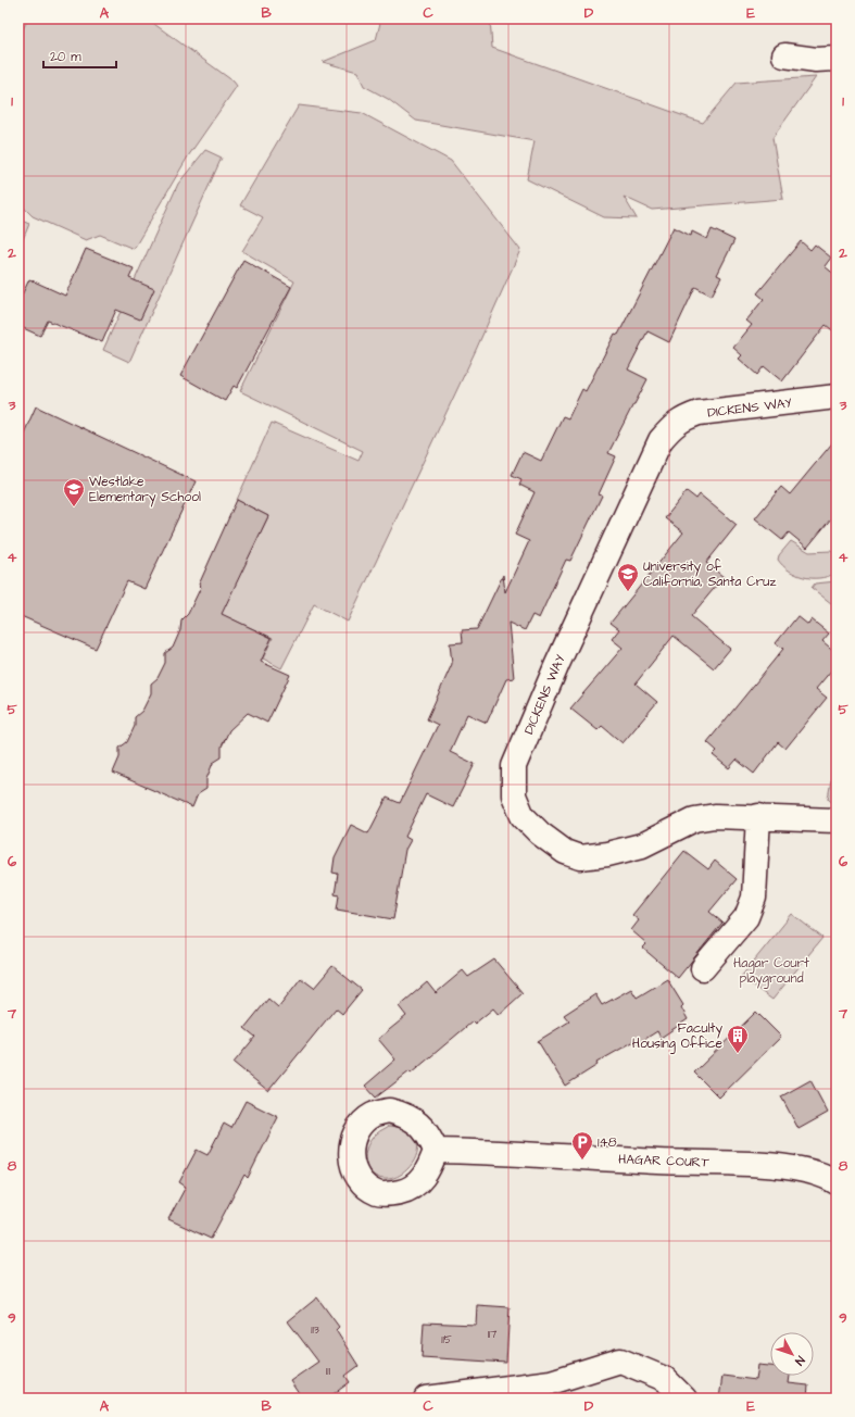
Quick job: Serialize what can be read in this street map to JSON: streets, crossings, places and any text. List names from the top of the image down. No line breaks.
{"streets":{"street":["DICKENS WAY","HAGAR COURT"]},"parks":["Hagar Court playground"],"places":{"school or university":["Westlake Elementary School","University of California, Santa Cruz"],"building":["Faculty Housing Office"],"parking":["148"]},"house_numbers":["113","117","115","111"],"scale_bar":"20 m","north":"bottom right","grid":{"columns":["A","B","C","D","E"],"rows":["1","2","3","4","5","6","7","8","9"]}}
